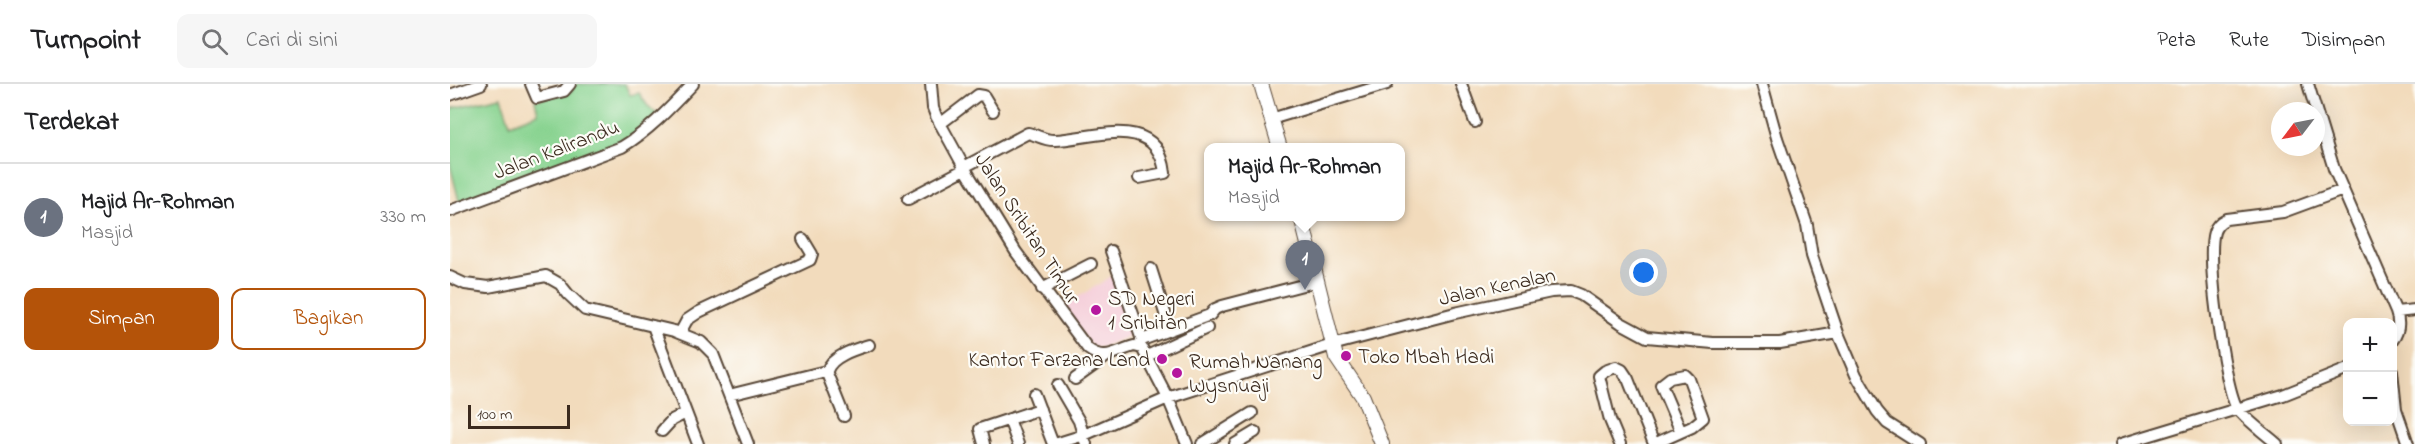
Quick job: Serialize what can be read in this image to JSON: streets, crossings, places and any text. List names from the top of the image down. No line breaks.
{"streets":{"street":["Jalan Kalirandu","Jalan Sribitan Timur","Jalan Kenalan"]},"places":["SD Negeri 1 Sribitan","Toko Mbah Hadi","Kantor Farzana Land","Rumah Nanang Wysnuaji"],"scale_bar":"100 m","north":"bottom left","page":{"header":"Turnpoint","search":"Cari di sini","nav":["Peta","Rute","Disimpan"],"heading":"Terdekat","popup":["Majid Ar-Rohman","Masjid"],"list":[{"mark":"1","name":"Majid Ar-Rohman","note":"Masjid","value":"330 m"}],"pins":"1","buttons":["Simpan","Bagikan"],"map_buttons":["+","−"],"scale":"100 m"}}
